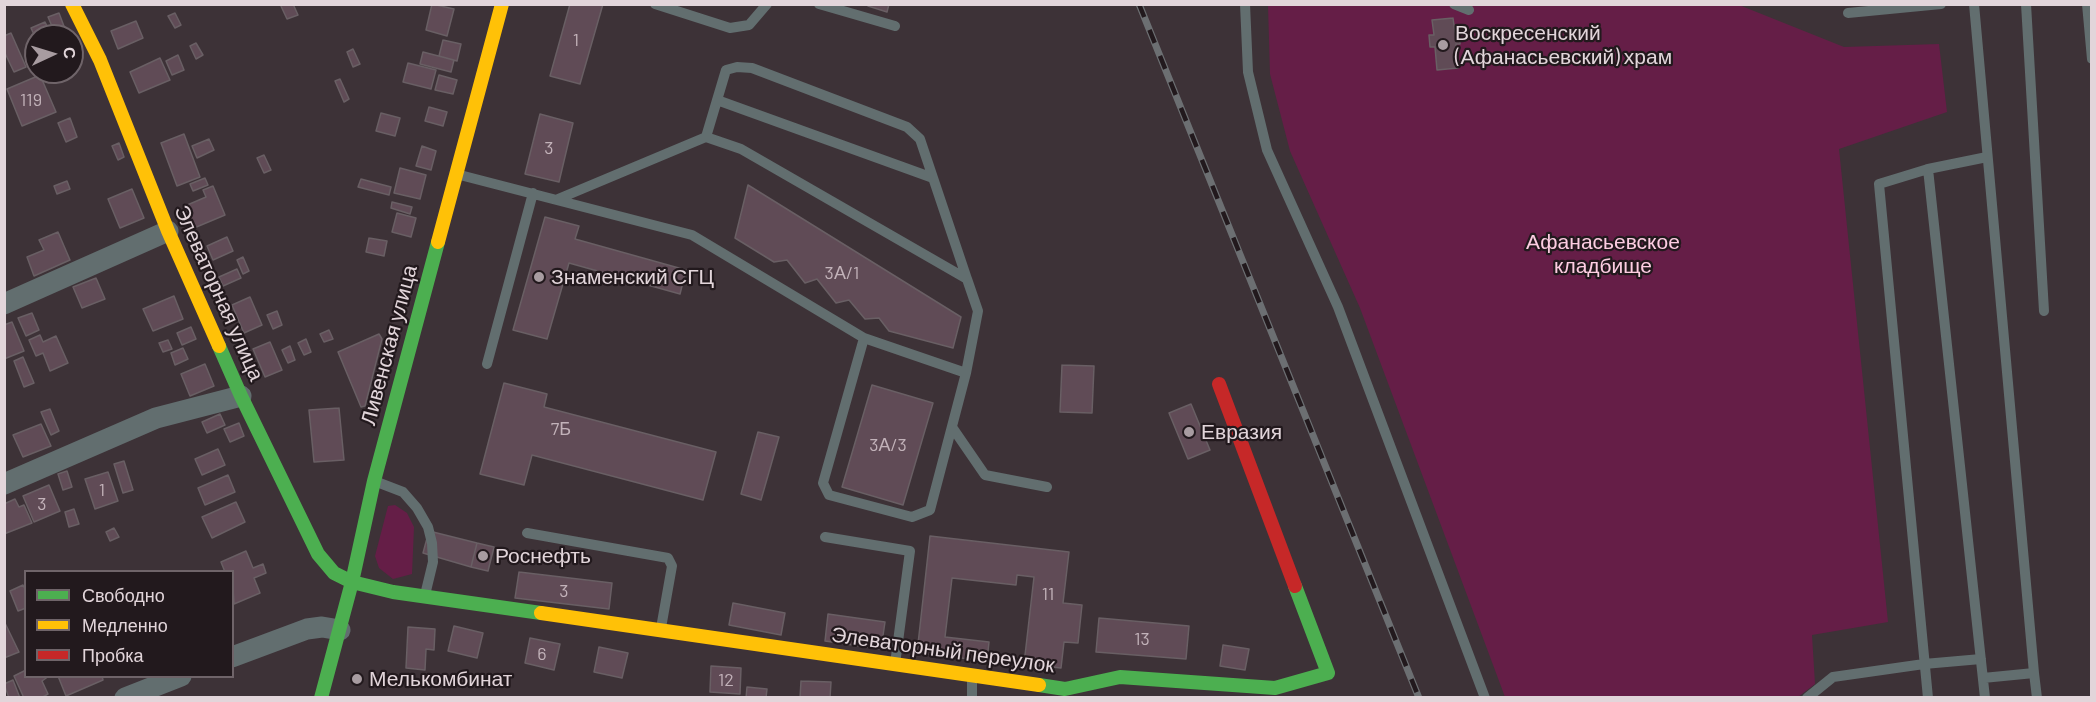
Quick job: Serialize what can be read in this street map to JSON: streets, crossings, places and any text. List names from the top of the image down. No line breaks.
{"streets":{"street":["Элеваторная улица","Ливенская улица","Элеваторный переулок"]},"crossings":[["Элеваторная улица","Ливенская улица"],["Элеваторная улица","Элеваторный переулок"],["Ливенская улица","Элеваторный переулок"]],"parks":["Афанасьевское кладбище"],"places":["Воскресенский (Афанасьевский) храм","Знаменский СГЦ","Евразия","Роснефть","Мелькомбинат"],"house_numbers":["1","119","3","3А/1","7Б","3А/3","1","3","3","11","13","6","12"],"legend":["Свободно","Медленно","Пробка"],"north":"right"}
